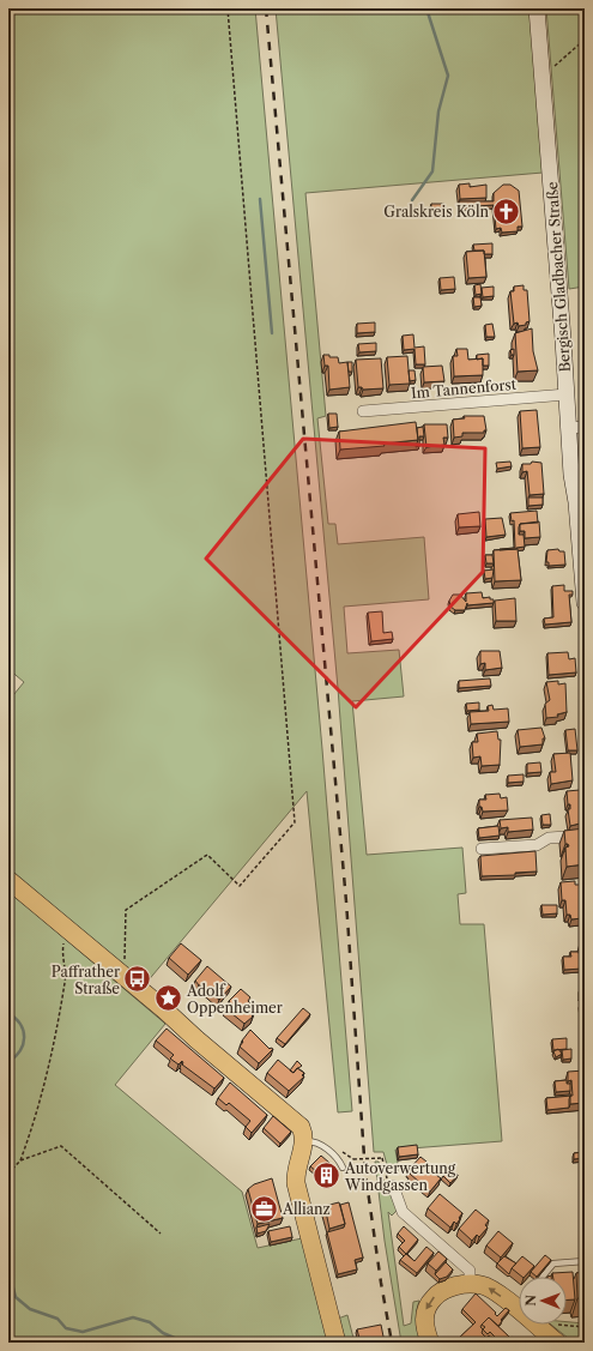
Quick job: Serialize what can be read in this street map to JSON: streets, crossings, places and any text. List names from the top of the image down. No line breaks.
{"streets":{"main road":["Bergisch Gladbacher Straße"],"street":["Im Tannenforst"]},"crossings":[["Bergisch Gladbacher Straße","Im Tannenforst"]],"places":{"church":["Gralskreis Köln"],"bus stop":["Paffrather Straße"],"place":["Adolf Oppenheimer"],"building":["Autoverwertung Windgassen"],"office":["Allianz"]},"north":"left"}
